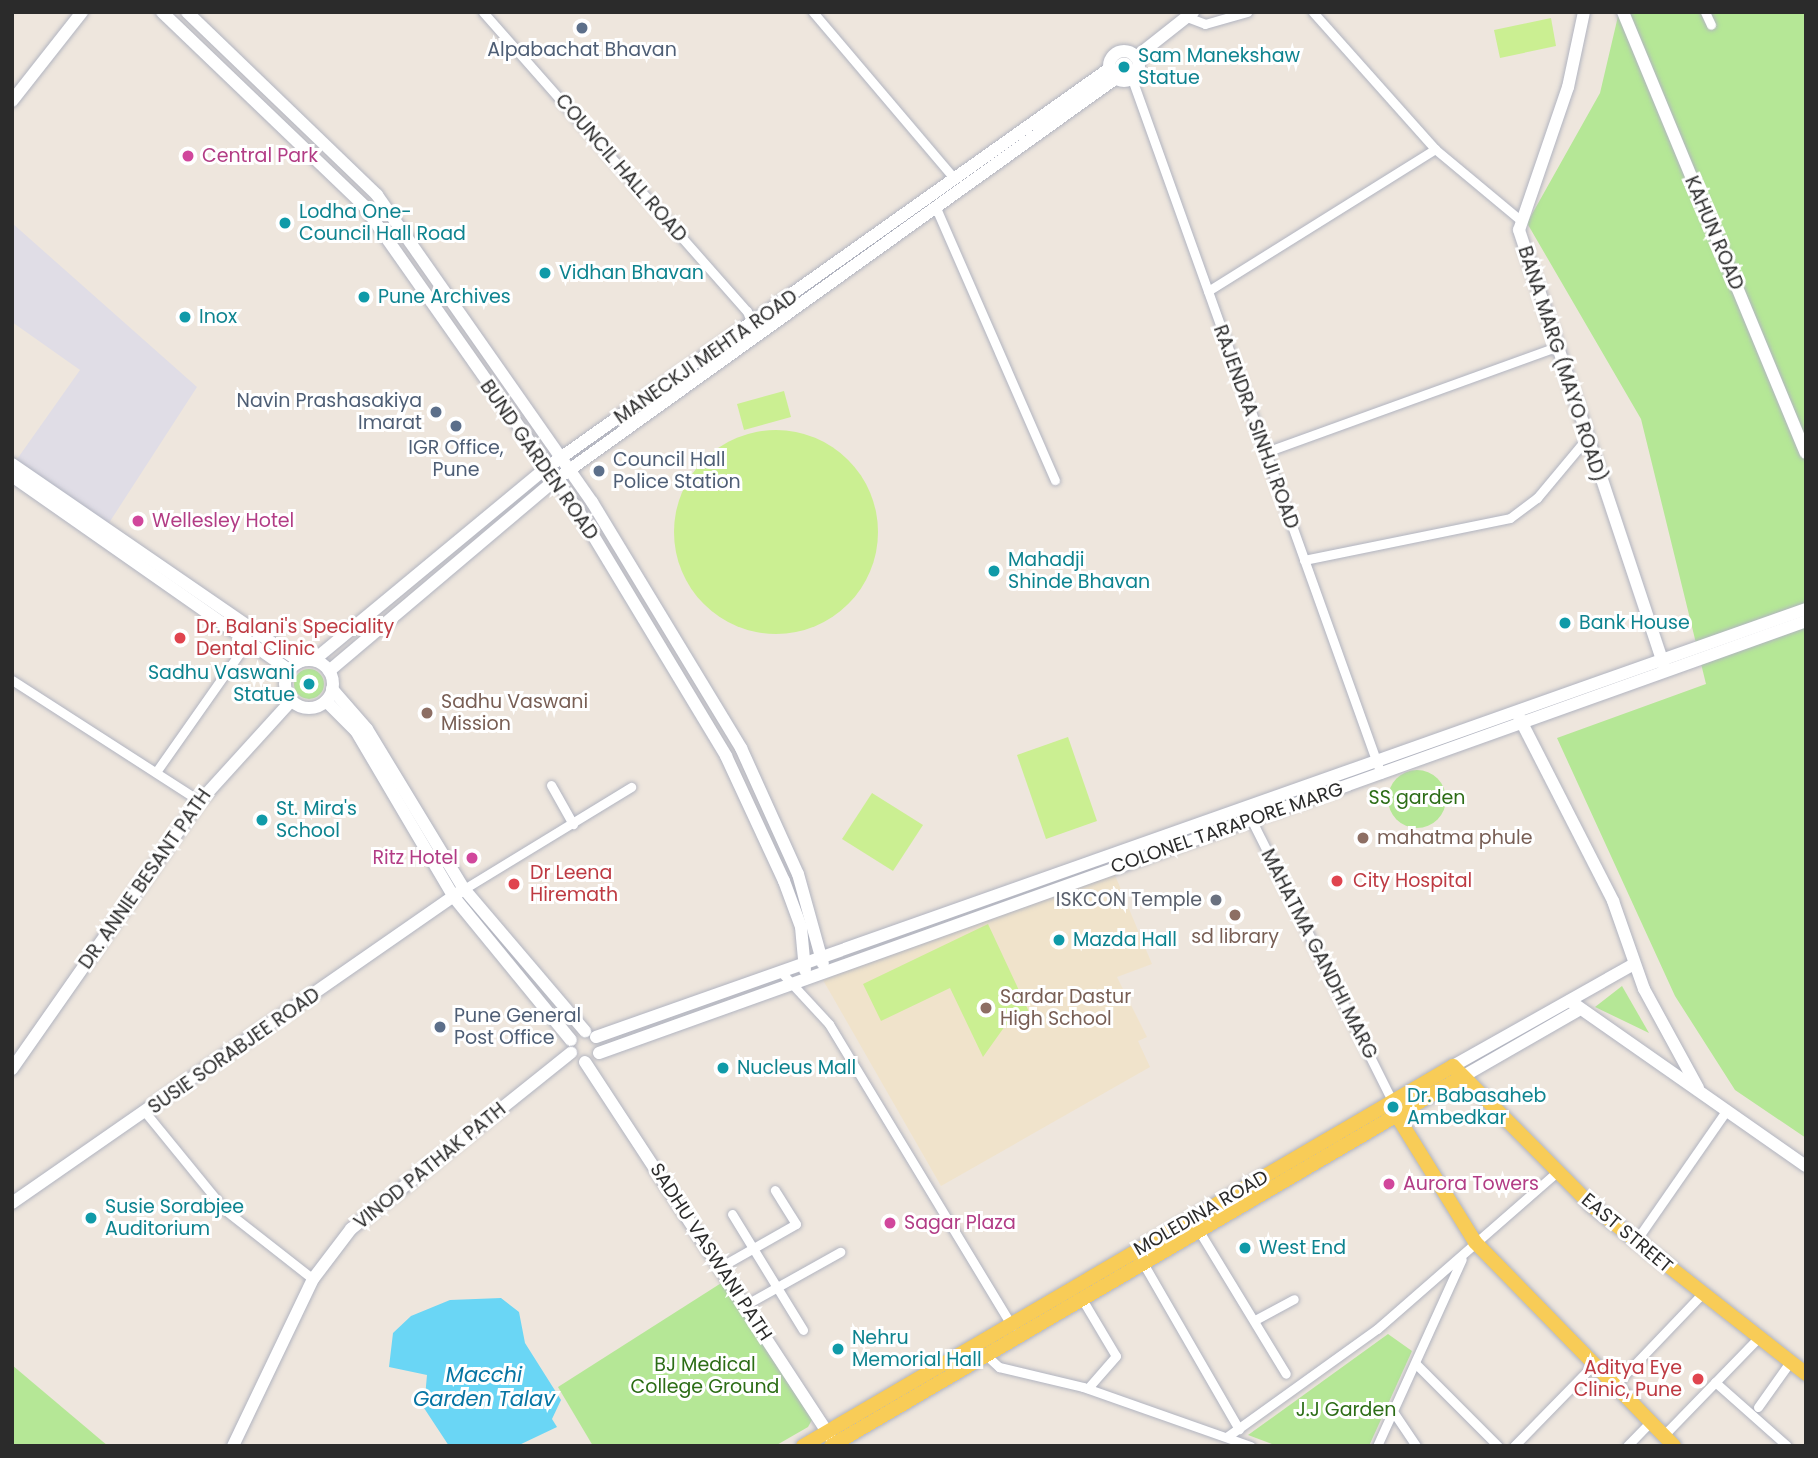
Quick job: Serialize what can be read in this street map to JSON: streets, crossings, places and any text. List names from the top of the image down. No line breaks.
{"streets":{"main road":["KAHUN ROAD","MANECKJI MEHTA ROAD","BANA MARG (MAYO ROAD)","BUND GARDEN ROAD","COLONEL TARAPORE MARG","DR. ANNIE BESANT PATH","SUSIE SORABJEE ROAD","VINOD PATHAK PATH","MOLEDINA ROAD","EAST STREET","SADHU VASWANI PATH"],"street":["COUNCIL HALL ROAD","RAJENDRA SINHJI ROAD","MAHATMA GANDHI MARG"]},"crossings":[["COUNCIL HALL ROAD","MANECKJI MEHTA ROAD"],["MANECKJI MEHTA ROAD","BUND GARDEN ROAD"],["MANECKJI MEHTA ROAD","DR. ANNIE BESANT PATH"],["BANA MARG (MAYO ROAD)","COLONEL TARAPORE MARG"],["RAJENDRA SINHJI ROAD","COLONEL TARAPORE MARG"],["BUND GARDEN ROAD","COLONEL TARAPORE MARG"],["COLONEL TARAPORE MARG","MAHATMA GANDHI MARG"],["MAHATMA GANDHI MARG","MOLEDINA ROAD"],["MOLEDINA ROAD","EAST STREET"],["MOLEDINA ROAD","SADHU VASWANI PATH"]],"water":["Macchi Garden Talav"],"parks":["SS garden","BJ Medical College Ground","J.J Garden"],"places":["Alpabachat Bhavan","Sam Manekshaw Statue","Central Park","Lodha One- Council Hall Road","Vidhan Bhavan","Pune Archives","Inox","Navin Prashasakiya Imarat","IGR Office, Pune","Council Hall Police Station","Wellesley Hotel","Mahadji Shinde Bhavan","Bank House","Dr. Balani's Speciality Dental Clinic","Sadhu Vaswani Statue","Sadhu Vaswani Mission","St. Mira's School","mahatma phule","Ritz Hotel","City Hospital","Dr Leena Hiremath","ISKCON Temple","sd library","Mazda Hall","Sardar Dastur High School","Pune General Post Office","Nucleus Mall","Dr. Babasaheb Ambedkar","Aurora Towers","Susie Sorabjee Auditorium","Sagar Plaza","West End","Nehru Memorial Hall","Aditya Eye Clinic, Pune"]}
